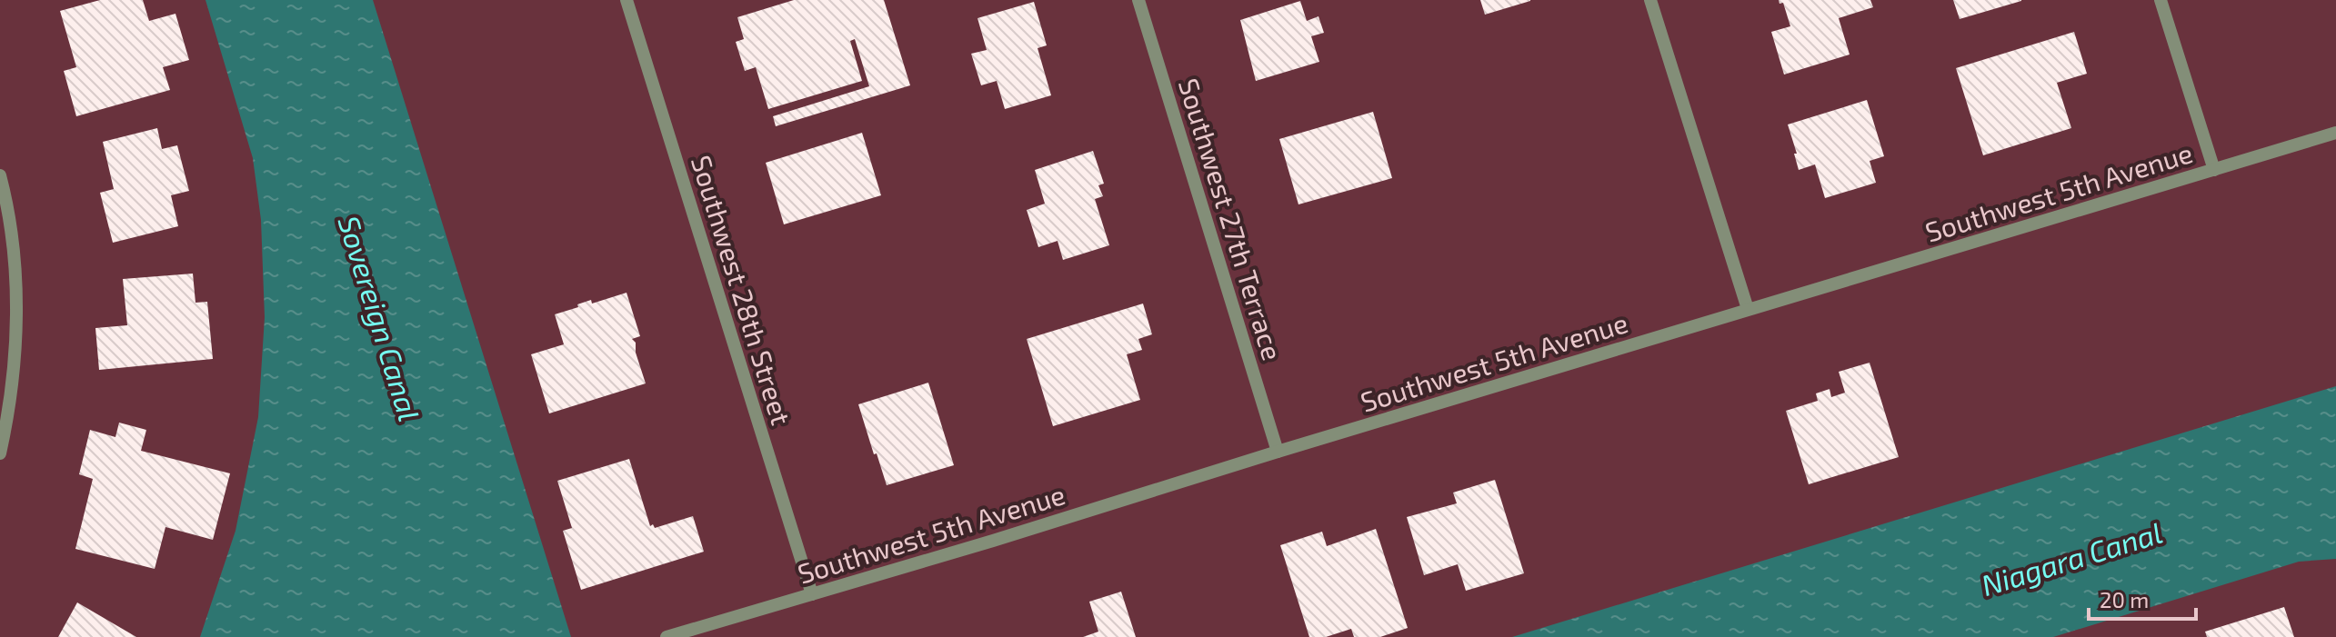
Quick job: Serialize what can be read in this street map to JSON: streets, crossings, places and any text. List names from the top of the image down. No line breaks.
{"streets":{"street":["Southwest 5th Avenue","Southwest 27th Terrace","Southwest 28th Street"]},"crossings":[["Southwest 5th Avenue","Southwest 27th Terrace"],["Southwest 5th Avenue","Southwest 28th Street"]],"water":["Sovereign Canal","Niagara Canal"],"scale_bar":"20 m"}
